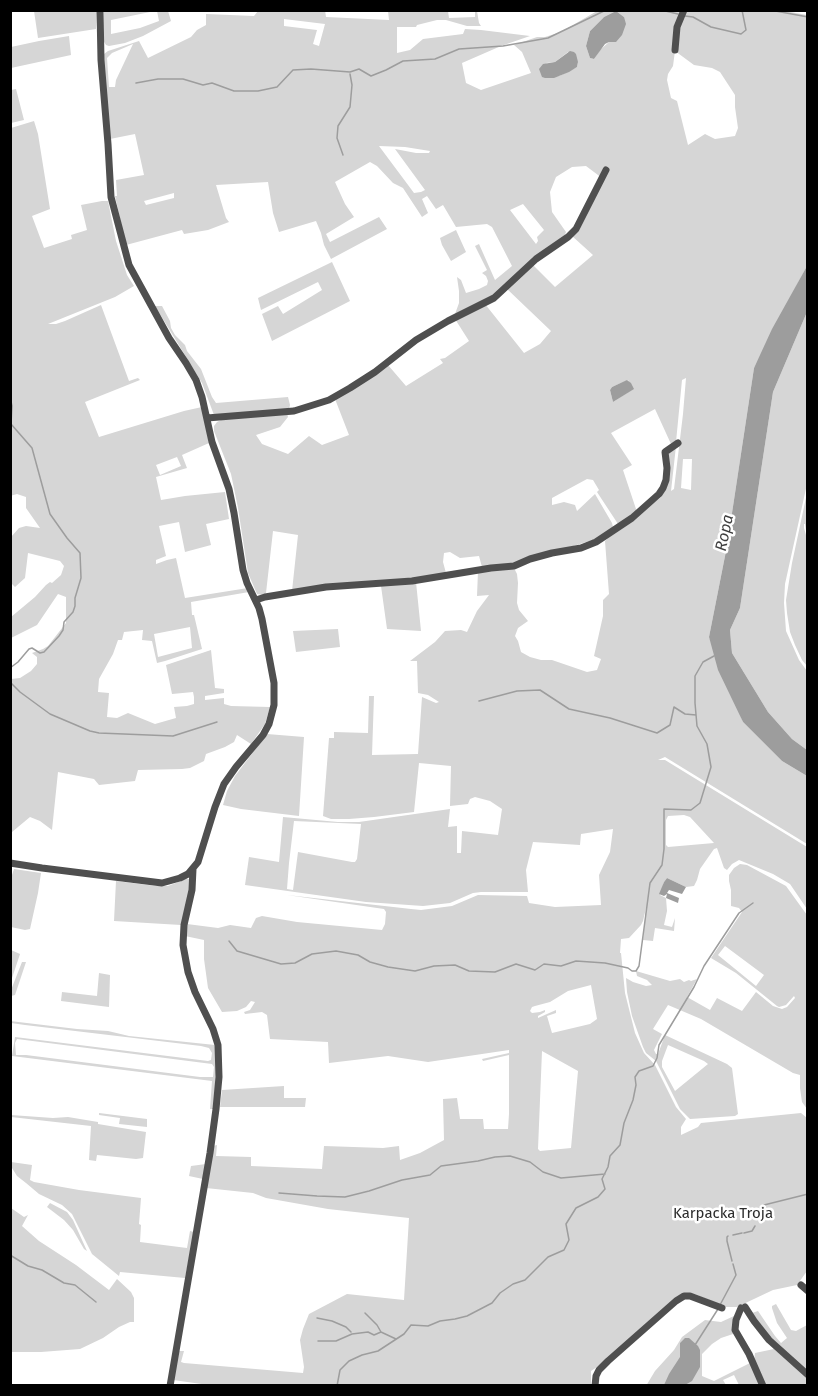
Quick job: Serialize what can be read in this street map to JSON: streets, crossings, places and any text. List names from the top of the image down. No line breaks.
{"water":["Ropa"],"parks":["Karpacka Troja"]}
